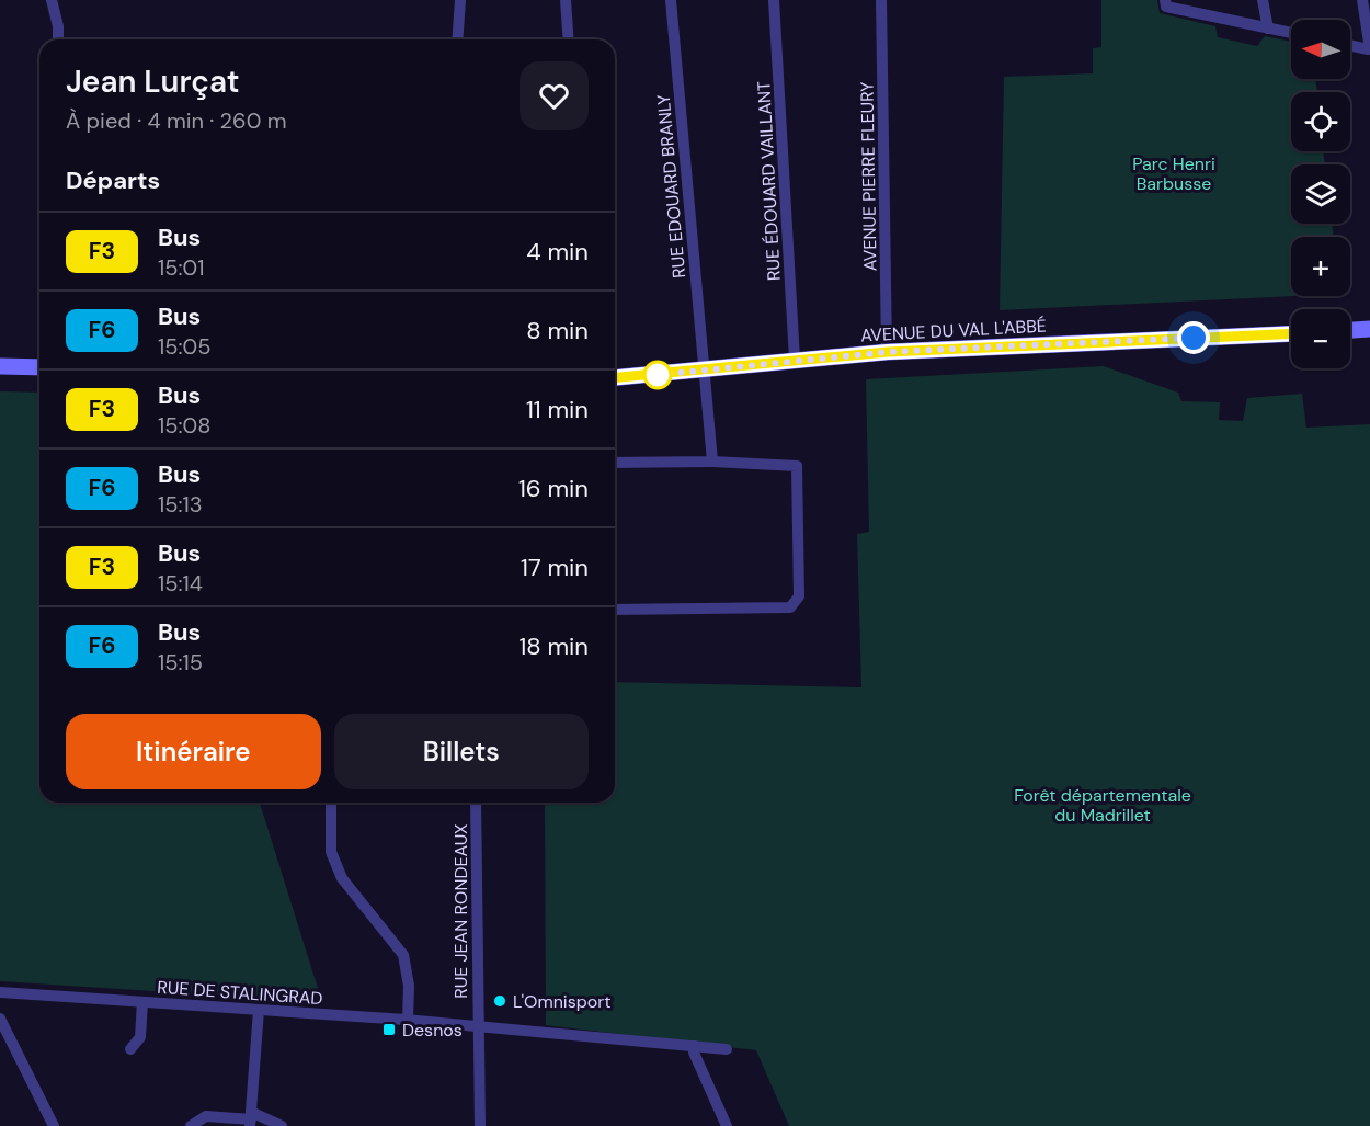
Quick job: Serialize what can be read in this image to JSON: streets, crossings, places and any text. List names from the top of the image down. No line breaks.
{"streets":{"main road":["AVENUE DU VAL L'ABBÉ"],"street":["AVENUE PIERRE FLEURY","RUE ÉDOUARD VAILLANT","RUE EDOUARD BRANLY","RUE JEAN RONDEAUX","RUE DE STALINGRAD"]},"crossings":[["AVENUE PIERRE FLEURY","AVENUE DU VAL L'ABBÉ"],["RUE ÉDOUARD VAILLANT","AVENUE DU VAL L'ABBÉ"],["RUE EDOUARD BRANLY","AVENUE DU VAL L'ABBÉ"],["RUE JEAN RONDEAUX","RUE DE STALINGRAD"]],"parks":["Parc Henri Barbusse","Forêt départementale du Madrillet"],"places":{"other":["L'Omnisport"],"transit":["Desnos"]},"lines":["bus line F3"],"north":"left","page":{"map_buttons":["+","−"],"heading":[["Jean Lurçat","À pied · 4 min · 260 m"],"Départs"],"list":[{"mark":"F3","name":"Bus","note":"15:01","value":"4 min"},{"mark":"F6","name":"Bus","note":"15:05","value":"8 min"},{"mark":"F3","name":"Bus","note":"15:08","value":"11 min"},{"mark":"F6","name":"Bus","note":"15:13","value":"16 min"},{"mark":"F3","name":"Bus","note":"15:14","value":"17 min"},{"mark":"F6","name":"Bus","note":"15:15","value":"18 min"}],"buttons":["Itinéraire","Billets"]}}
